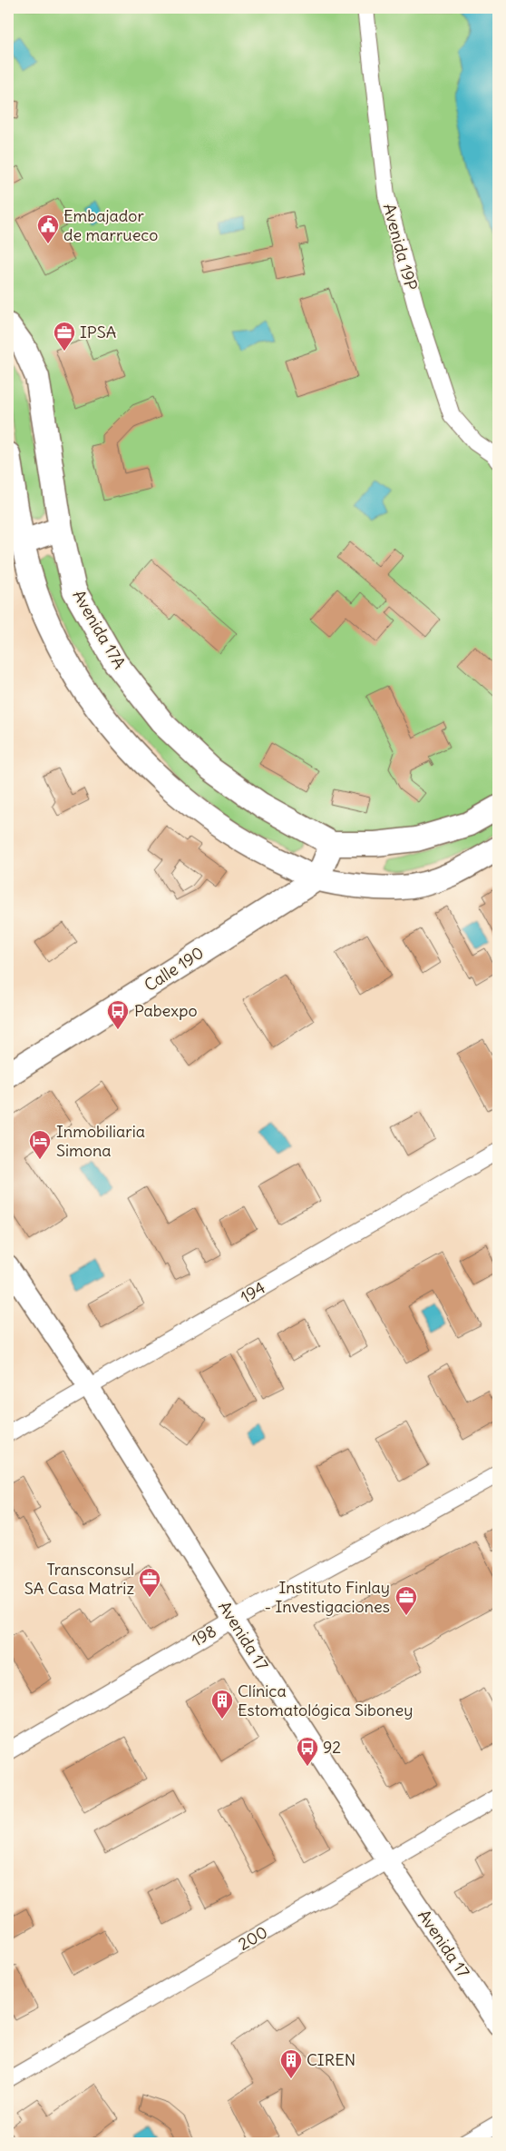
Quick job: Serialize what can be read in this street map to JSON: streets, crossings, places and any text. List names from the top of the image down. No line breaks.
{"streets":{"main road":["Avenida 17A","Calle 190"],"street":["Avenida 19P","194","198","Avenida 17","200"]},"crossings":[["194","Avenida 17"],["198","Avenida 17"],["Avenida 17","200"]],"places":{"public building":["Embajador de marrueco"],"office":["IPSA","Transconsul SA Casa Matriz","Instituto Finlay - Investigaciones"],"bus stop":["Pabexpo","92"],"hotel":["Inmobiliaria Simona"],"building":["Clínica Estomatológica Siboney","CIREN"]}}
